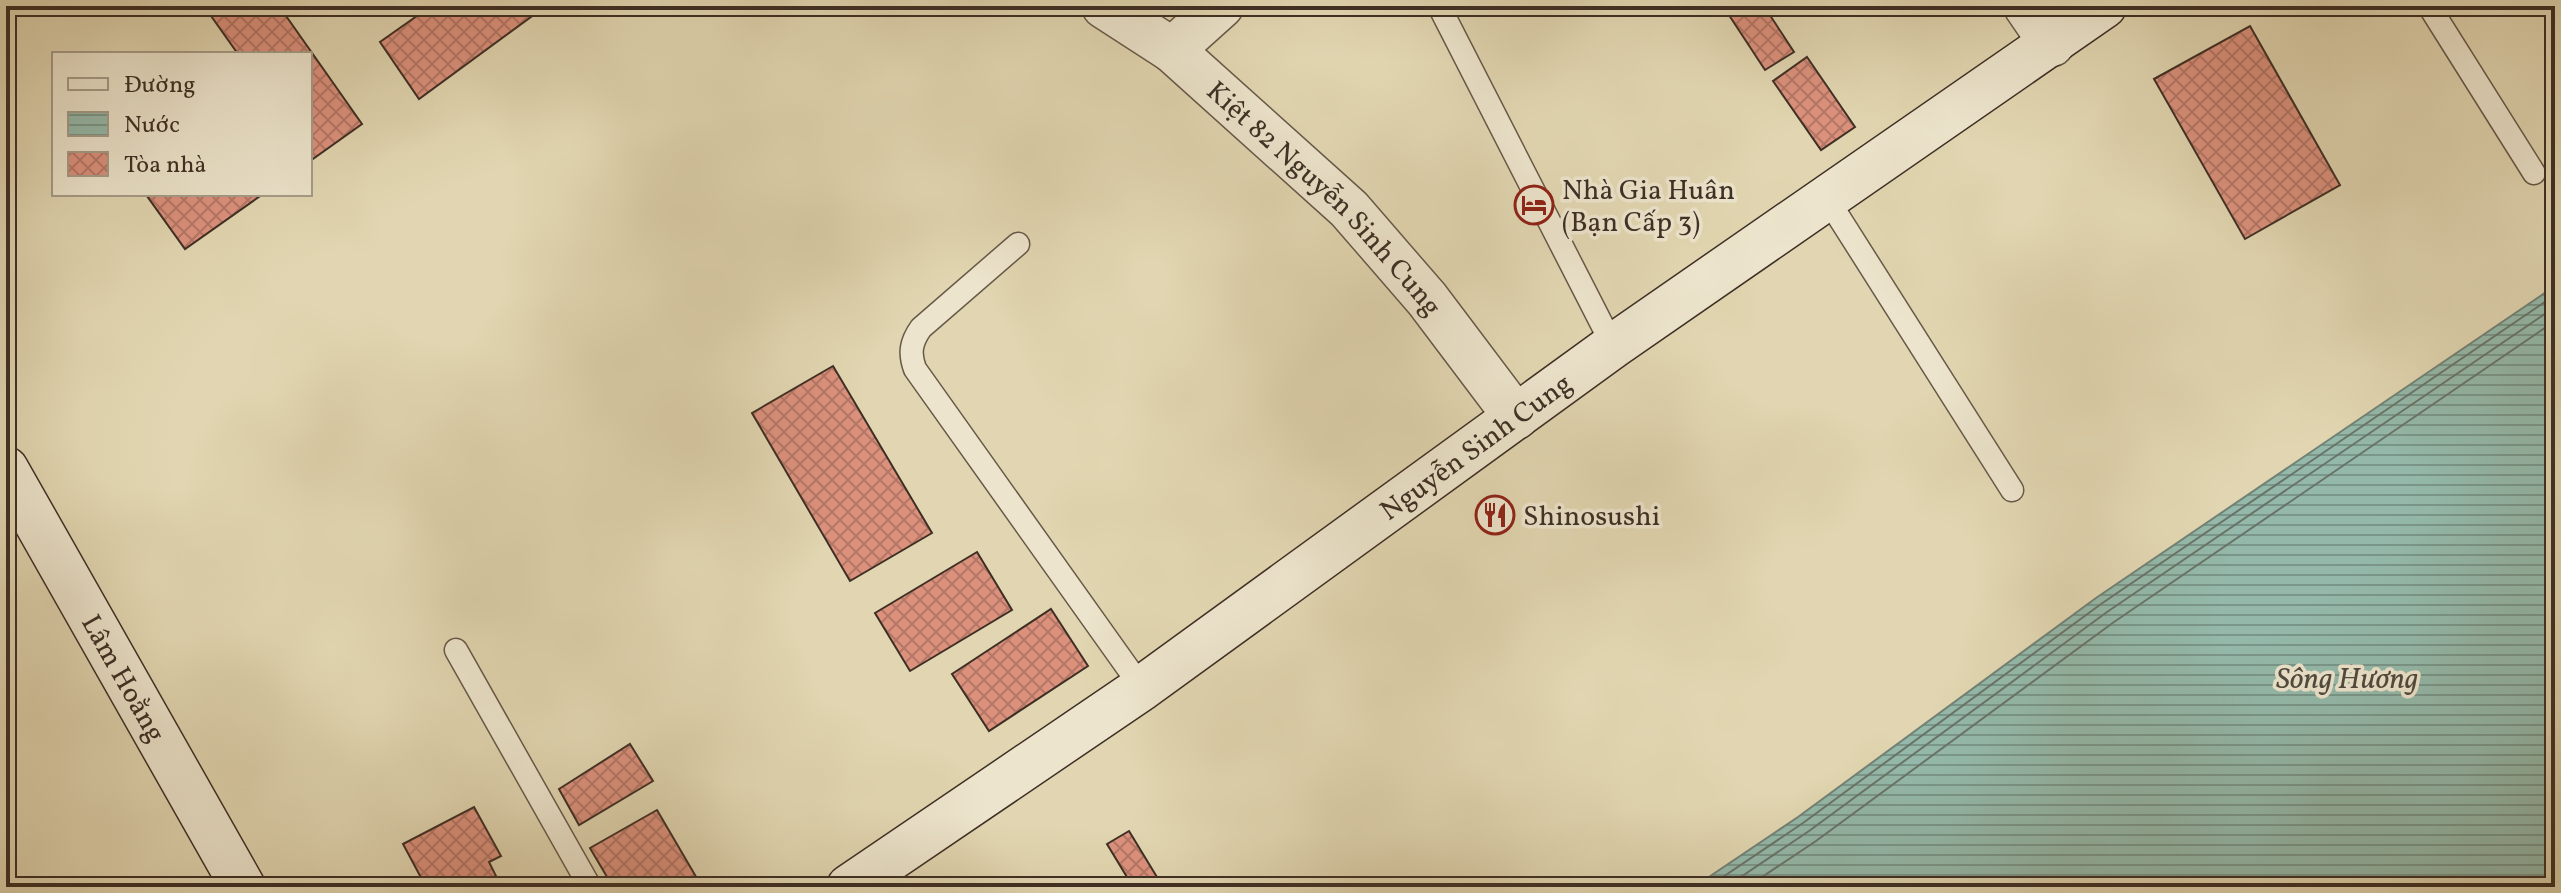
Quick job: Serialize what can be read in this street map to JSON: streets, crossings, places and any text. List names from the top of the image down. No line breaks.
{"streets":{"main road":["Kiệt 82 Nguyễn Sinh Cung","Nguyễn Sinh Cung","Lâm Hoằng"]},"crossings":[["Kiệt 82 Nguyễn Sinh Cung","Nguyễn Sinh Cung"]],"water":["Sông Hương"],"places":{"hotel":["Nhà Gia Huân (Bạn Cấp 3)"],"restaurant":["Shinosushi"]},"legend":["Đường","Nước","Tòa nhà"]}
